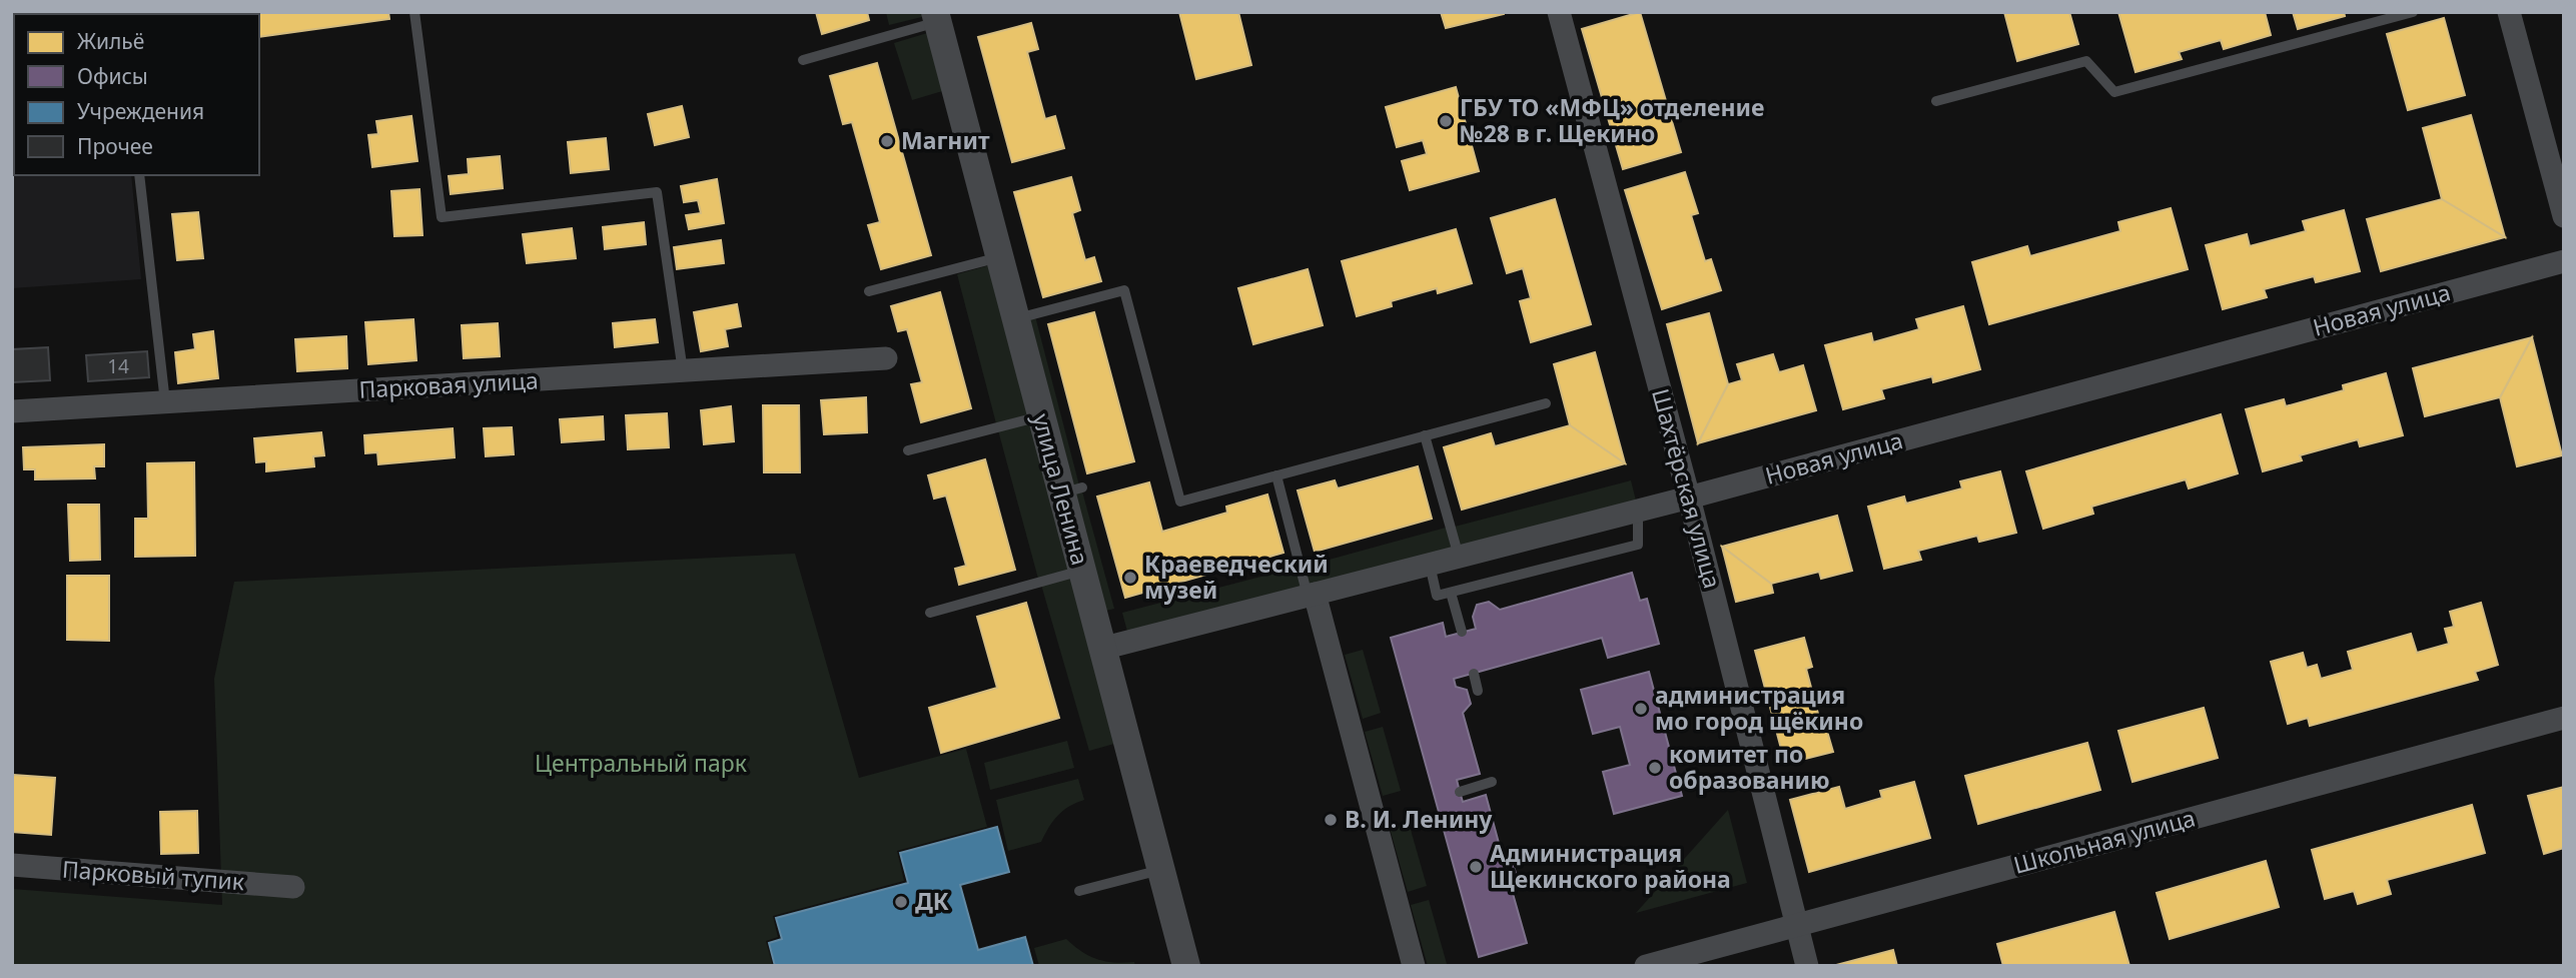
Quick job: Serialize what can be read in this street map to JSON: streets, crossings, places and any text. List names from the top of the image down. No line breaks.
{"streets":{"street":["Новая улица","Парковая улица","Шахтёрская улица","улица Ленина","Школьная улица","Парковый тупик"]},"crossings":[["Новая улица","Шахтёрская улица"],["Новая улица","улица Ленина"],["Шахтёрская улица","Школьная улица"]],"parks":["Центральный парк"],"places":["ГБУ ТО «МФЦ» отделение №28 в г. Щекино","Магнит","Краеведческий музей","администрация мо город щёкино","комитет по образованию","В. И. Ленину","Администрация Щекинского района","ДК"],"house_numbers":["14"],"legend":["Жильё","Офисы","Учреждения","Прочее"]}
